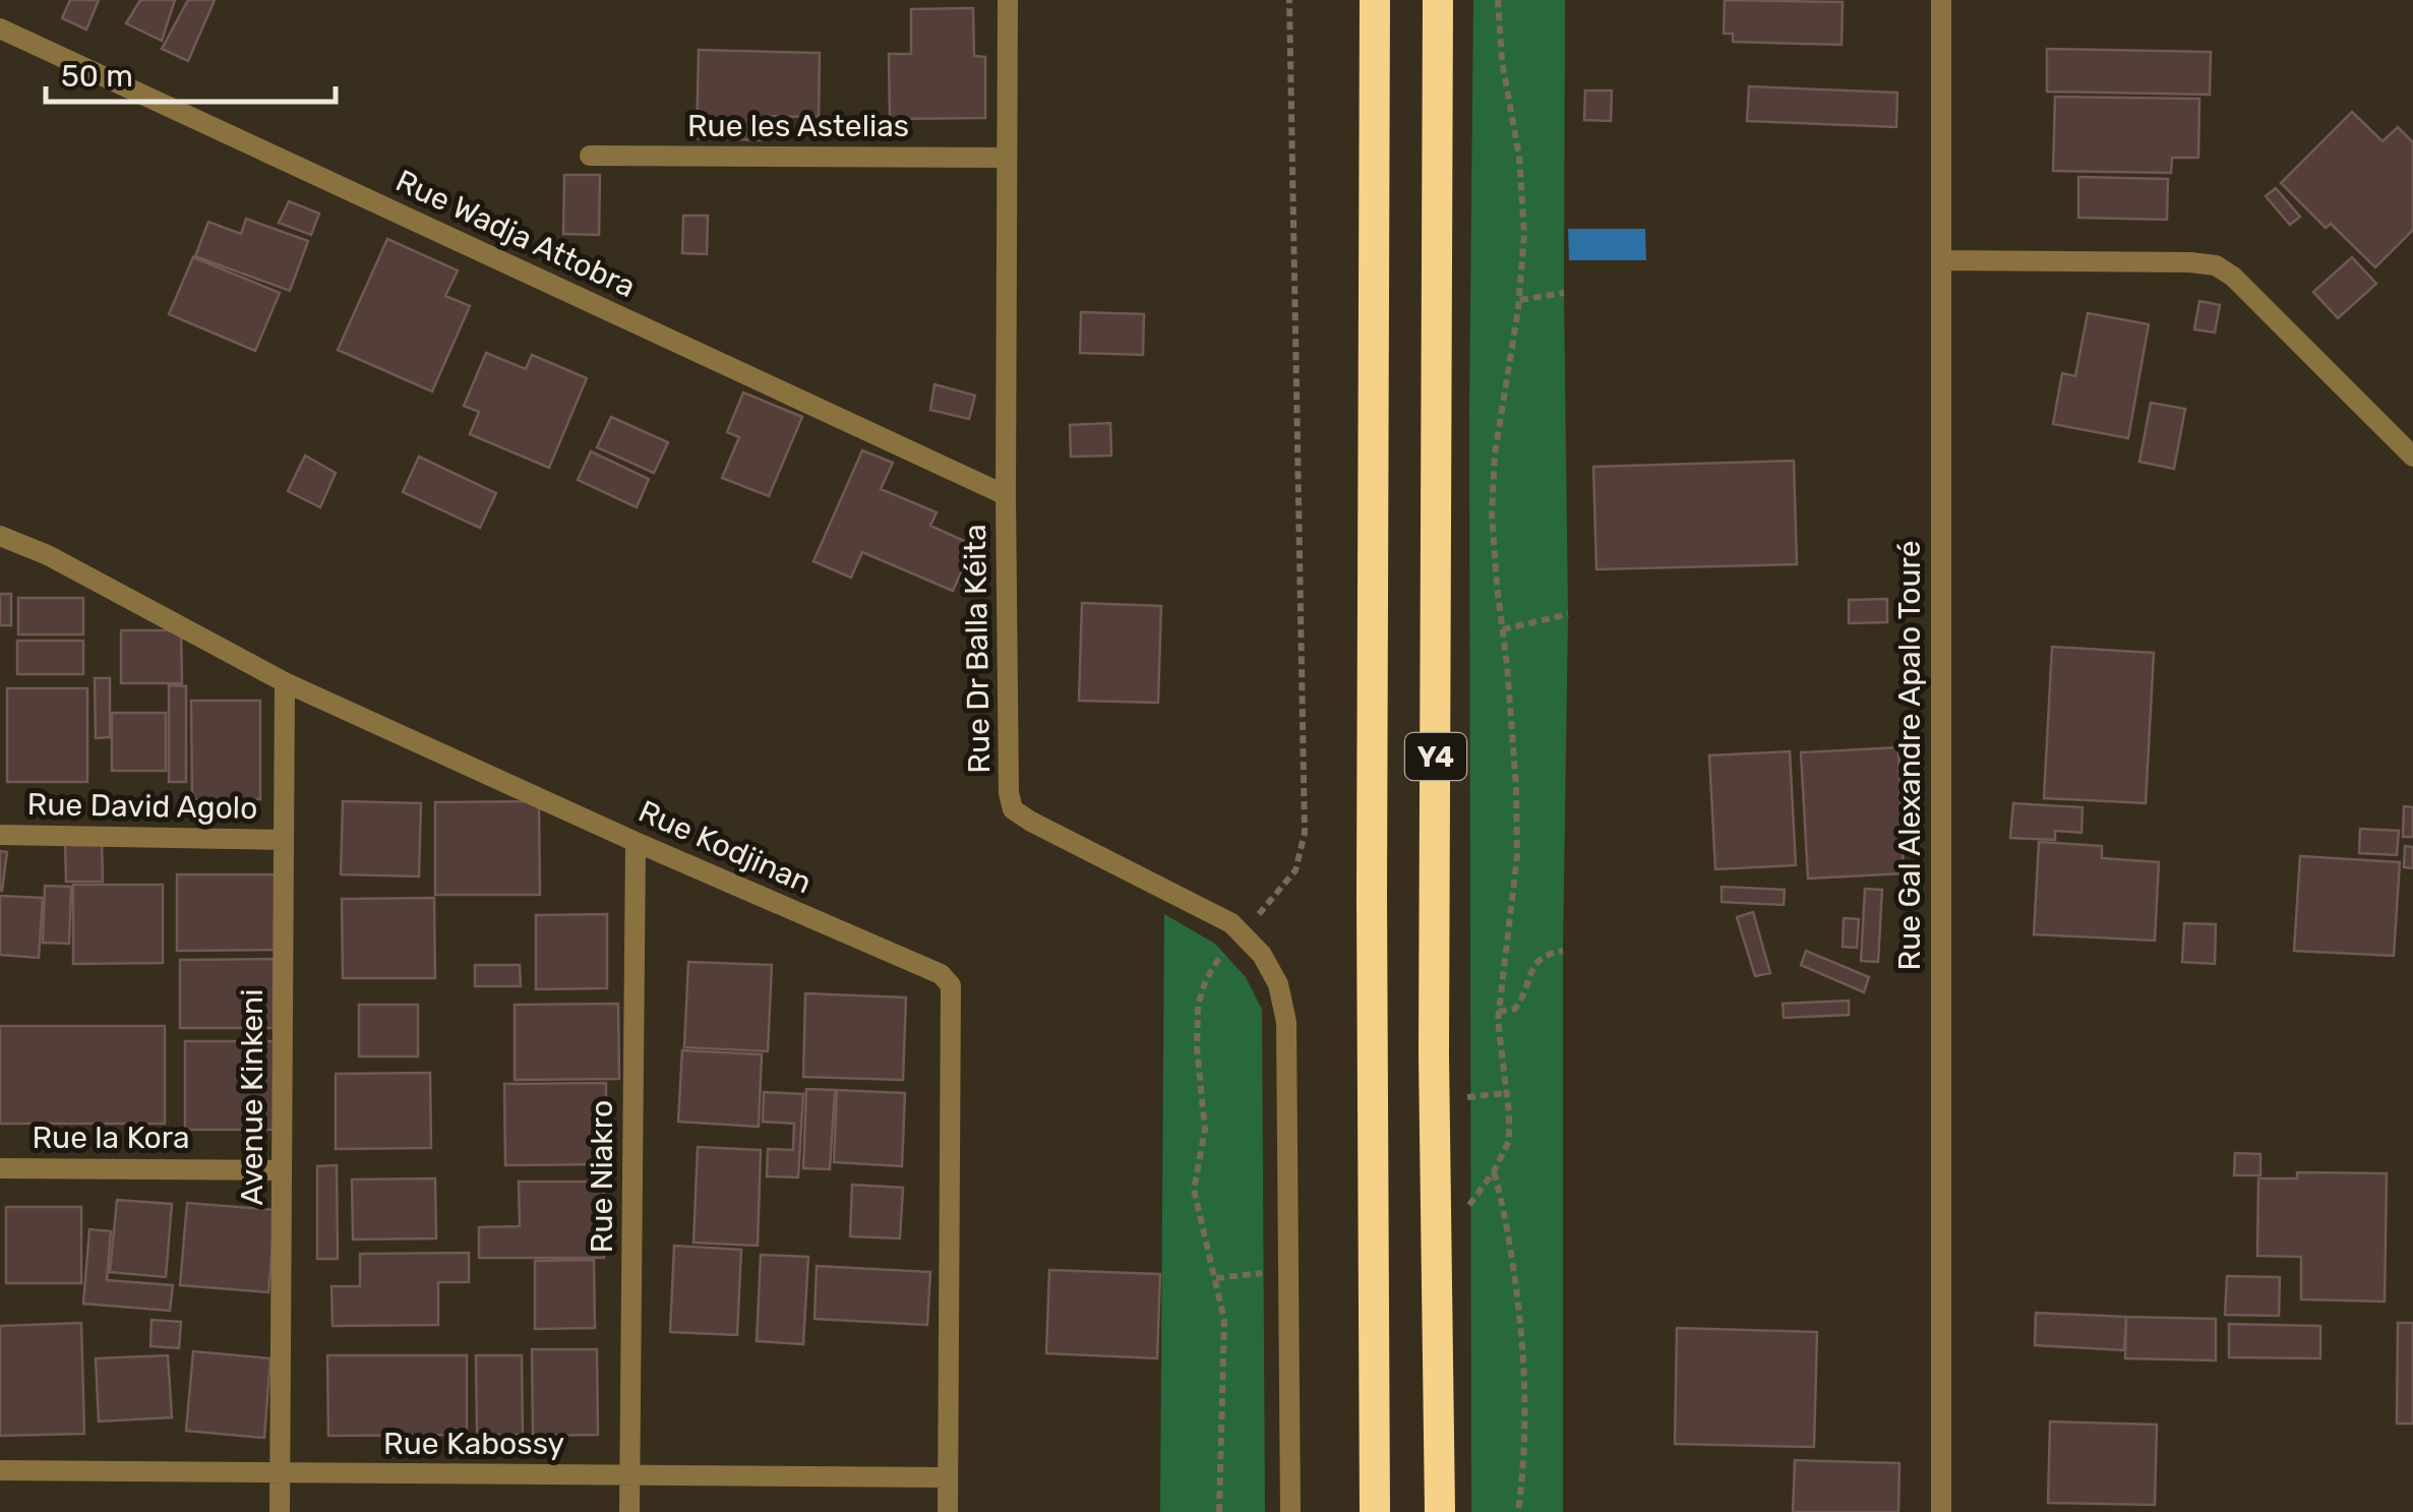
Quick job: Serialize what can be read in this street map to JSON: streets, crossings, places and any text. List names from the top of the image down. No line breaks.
{"streets":{"highway":["Y4"],"street":["Rue les Astelias","Rue Wadja Attobra","Rue Dr Balla Kéita","Rue Gal Alexandre Apalo Touré","Rue David Agolo","Rue Kodjinan","Avenue Kinkeni","Rue la Kora","Rue Niakro","Rue Kabossy"]},"crossings":[["Rue les Astelias","Rue Dr Balla Kéita"],["Rue Wadja Attobra","Rue Dr Balla Kéita"],["Rue David Agolo","Avenue Kinkeni"],["Rue Kodjinan","Avenue Kinkeni"],["Rue Kodjinan","Rue Niakro"],["Rue Kodjinan","Rue Kabossy"],["Avenue Kinkeni","Rue la Kora"],["Avenue Kinkeni","Rue Kabossy"],["Rue Niakro","Rue Kabossy"]],"scale_bar":"50 m"}
